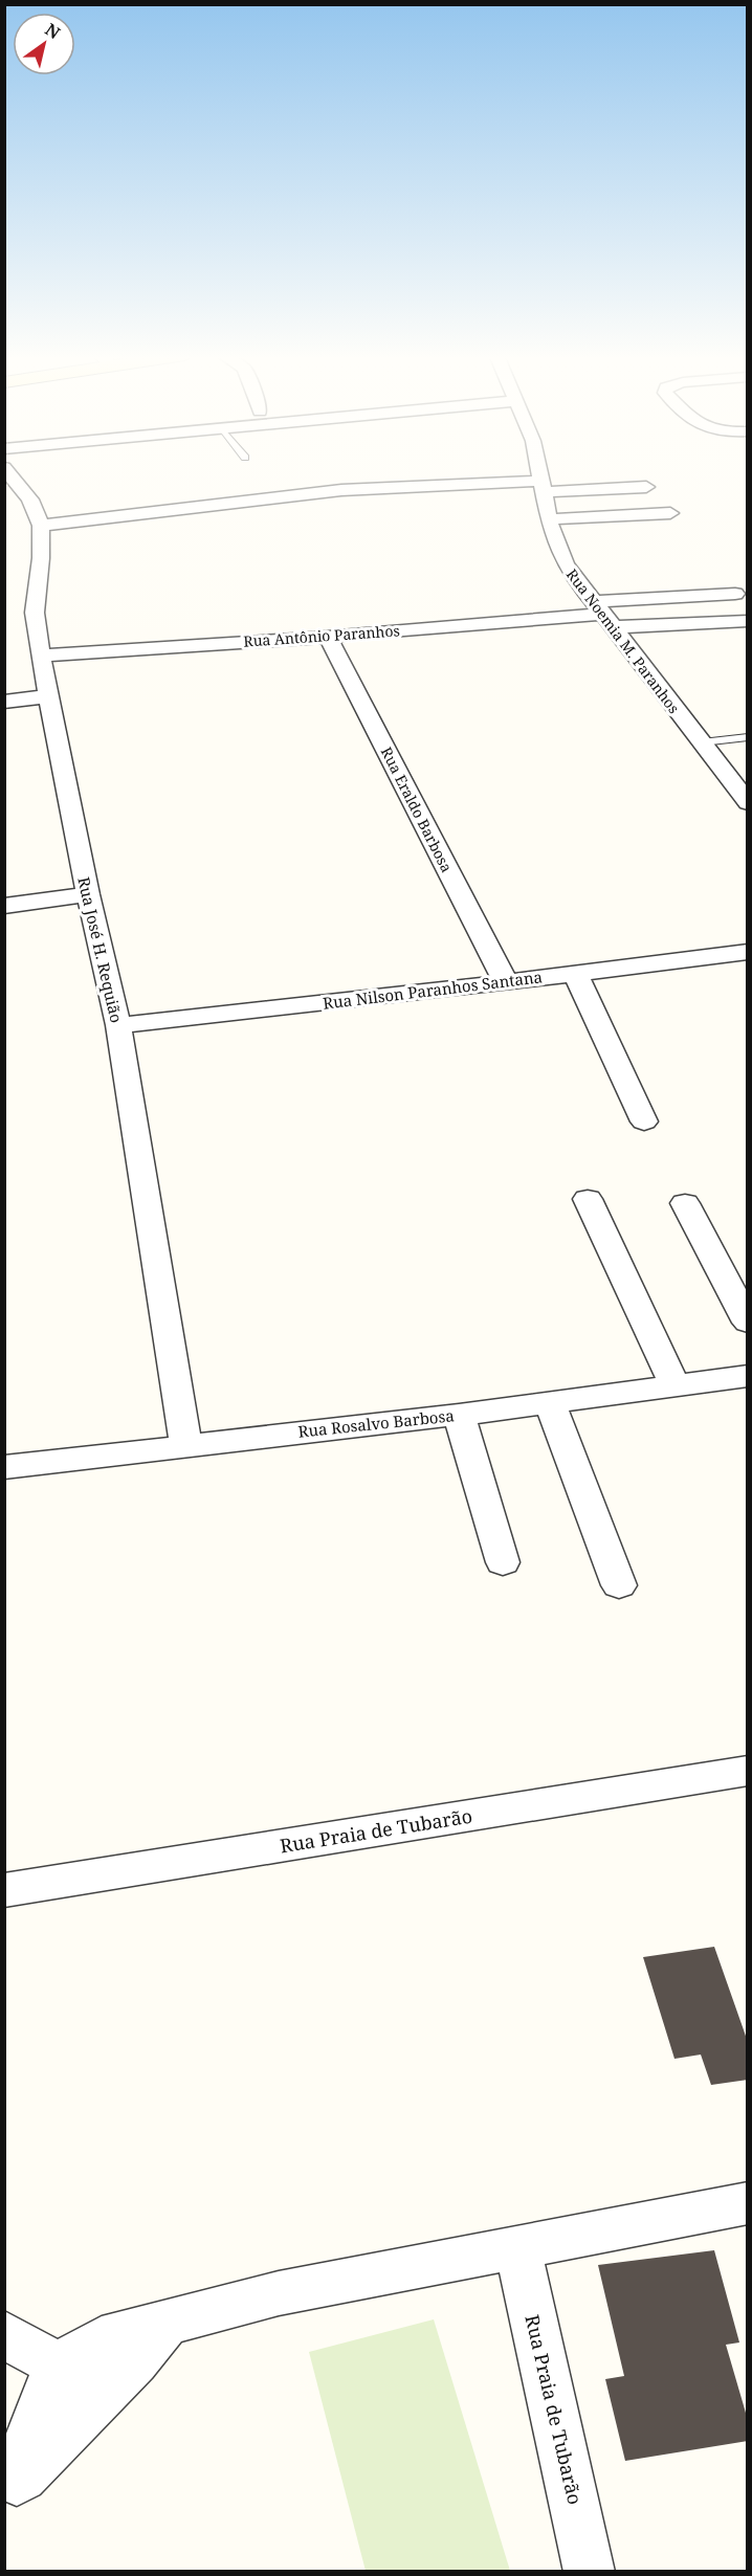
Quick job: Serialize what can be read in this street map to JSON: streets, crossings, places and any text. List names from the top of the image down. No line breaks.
{"streets":{"street":["Rua Antônio Paranhos","Rua Noemia M. Paranhos","Rua Eraldo Barbosa","Rua José H. Requião","Rua Nilson Paranhos Santana","Rua Rosalvo Barbosa","Rua Praia de Tubarão"]},"crossings":[["Rua Antônio Paranhos","Rua Noemia M. Paranhos"],["Rua Antônio Paranhos","Rua Eraldo Barbosa"],["Rua Antônio Paranhos","Rua José H. Requião"],["Rua Eraldo Barbosa","Rua Nilson Paranhos Santana"],["Rua José H. Requião","Rua Nilson Paranhos Santana"],["Rua José H. Requião","Rua Rosalvo Barbosa"]],"north":"top right"}
